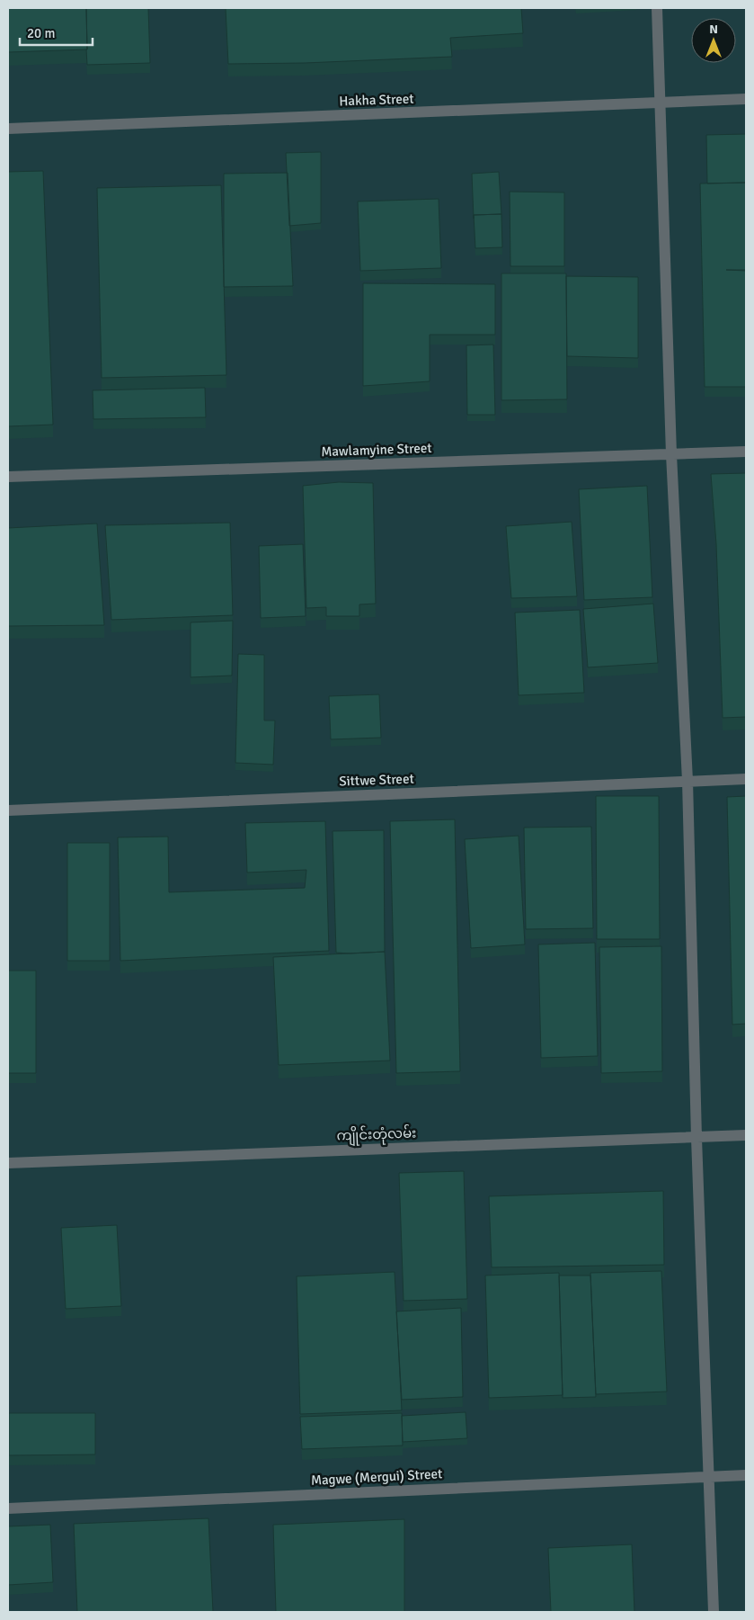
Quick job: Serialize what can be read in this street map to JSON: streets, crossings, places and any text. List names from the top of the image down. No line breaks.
{"streets":{"street":["Hakha Street","Mawlamyine Street","Sittwe Street","ကျိုင်းတုံလမ်း","Magwe (Mergui) Street"]},"scale_bar":"20 m","north":"top"}
